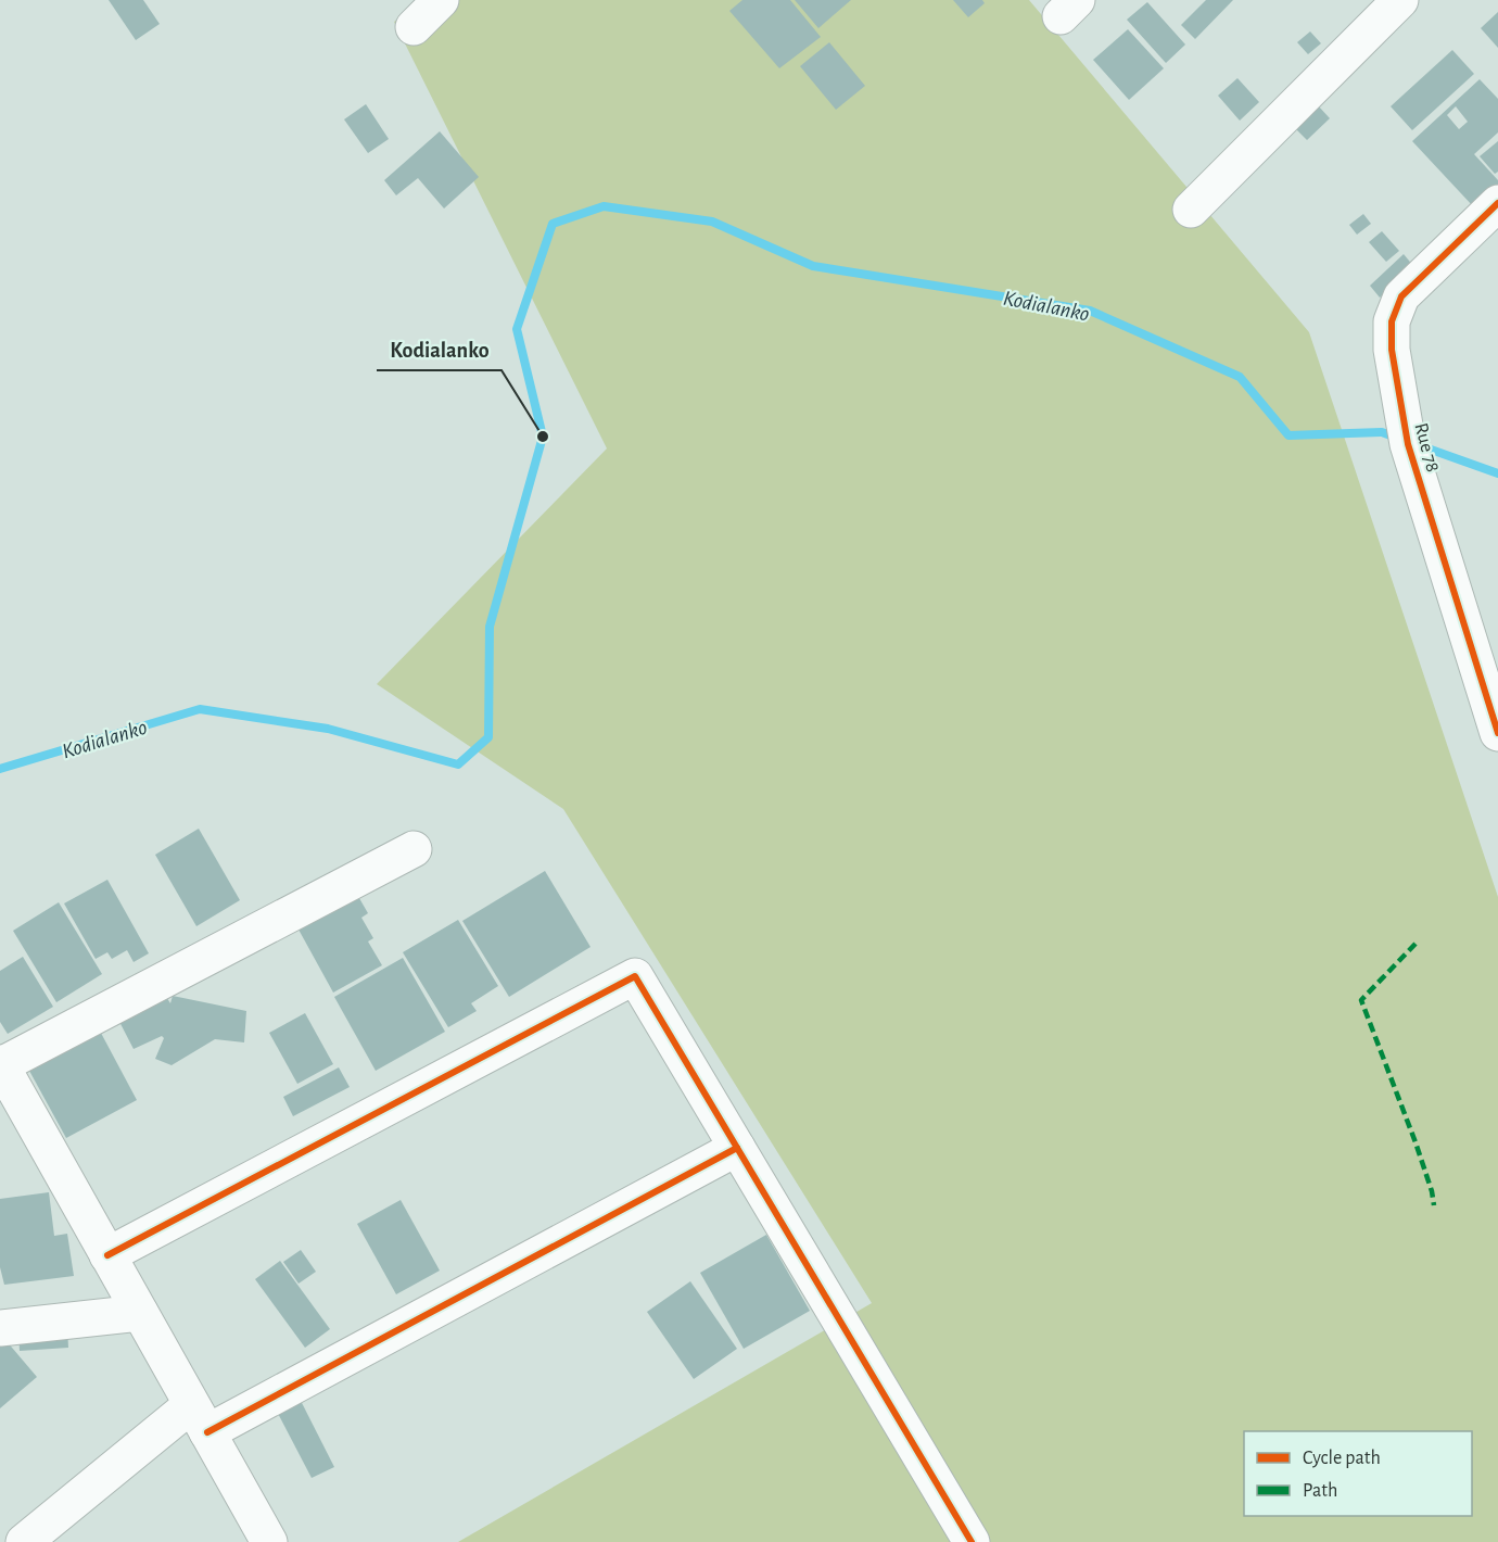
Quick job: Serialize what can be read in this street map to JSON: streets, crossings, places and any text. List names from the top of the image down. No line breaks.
{"streets":{"street":["Rue 78"]},"water":["Kodialanko"],"places":["Kodialanko"],"legend":["Cycle path","Path"]}
